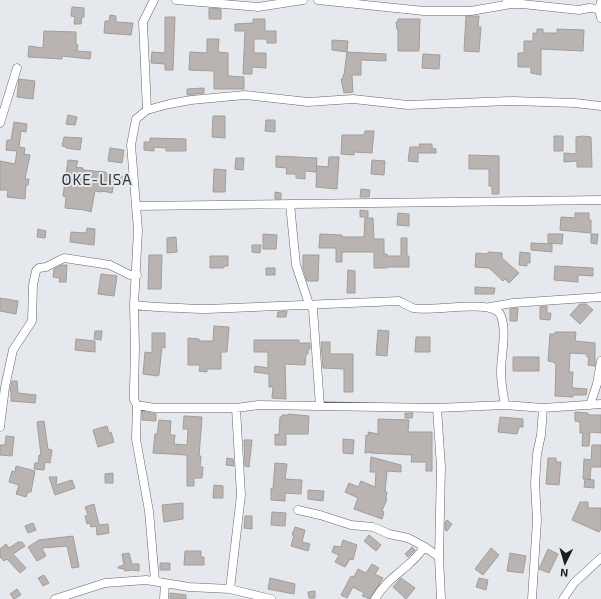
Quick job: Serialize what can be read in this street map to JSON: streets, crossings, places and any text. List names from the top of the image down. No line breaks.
{"districts":["OKE-LISA"],"north":"bottom"}
